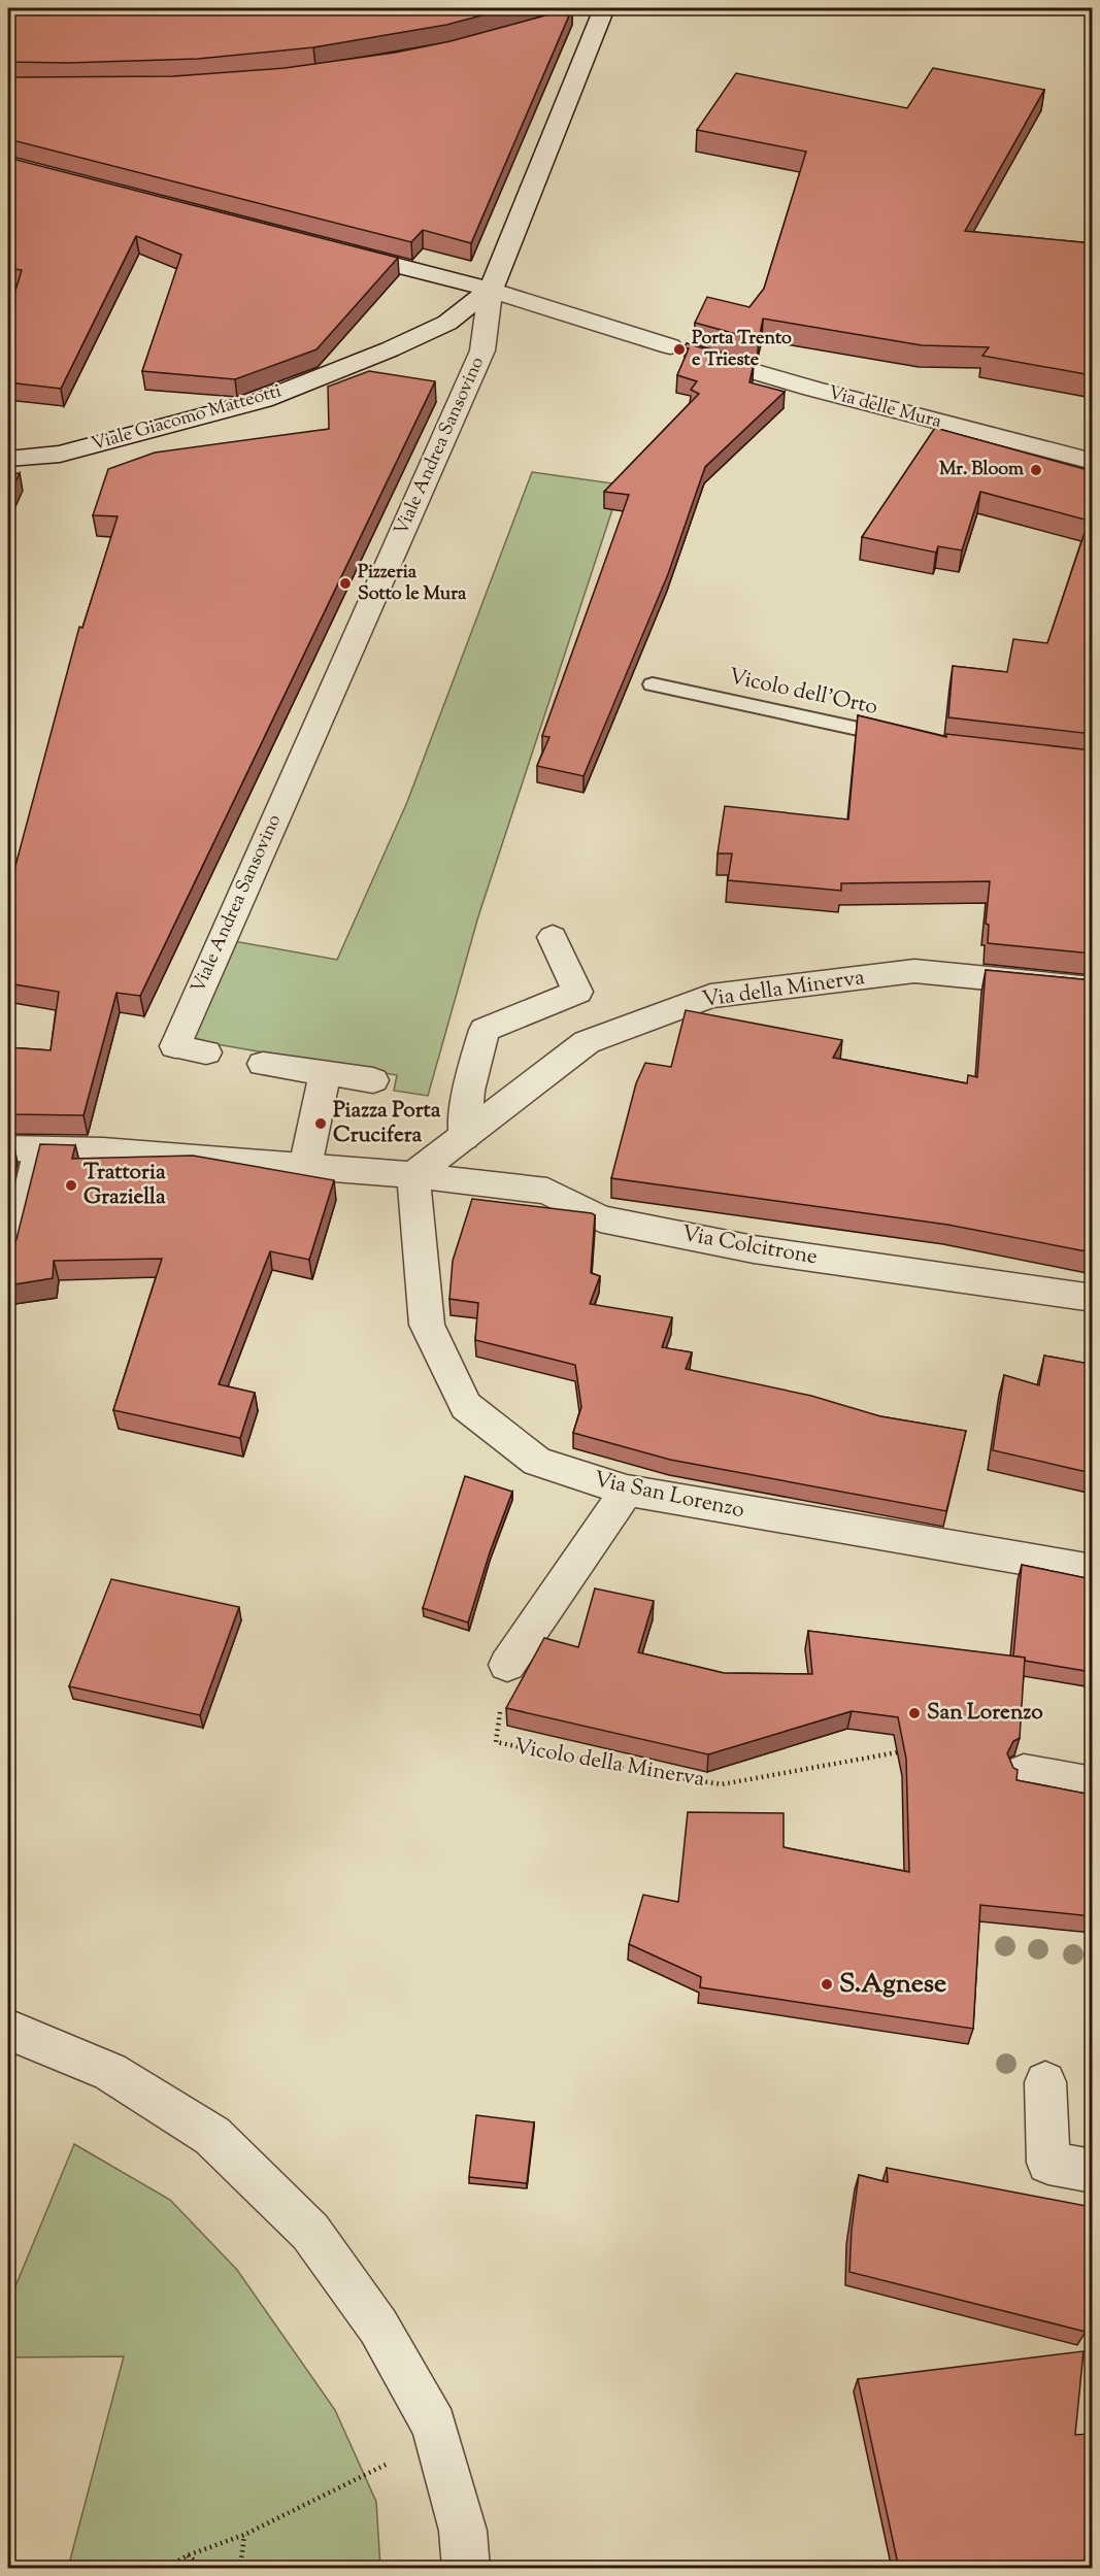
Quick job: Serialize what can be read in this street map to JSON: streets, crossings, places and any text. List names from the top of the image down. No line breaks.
{"streets":{"street":["Via delle Mura","Viale Giacomo Matteotti","Viale Andrea Sansovino","Via della Minerva","Via Colcitrone","Via San Lorenzo"],"lane":["Vicolo dell'Orto"],"path":["Vicolo della Minerva"]},"crossings":[["Via delle Mura","Viale Giacomo Matteotti"],["Via delle Mura","Viale Andrea Sansovino"],["Viale Giacomo Matteotti","Viale Andrea Sansovino"],["Via della Minerva","Via Colcitrone"],["Via della Minerva","Via San Lorenzo"],["Via Colcitrone","Via San Lorenzo"]],"places":["Porta Trento e Trieste","Mr. Bloom","Pizzeria Sotto le Mura","Piazza Porta Crucifera","Trattoria Graziella","San Lorenzo","S.Agnese"]}
